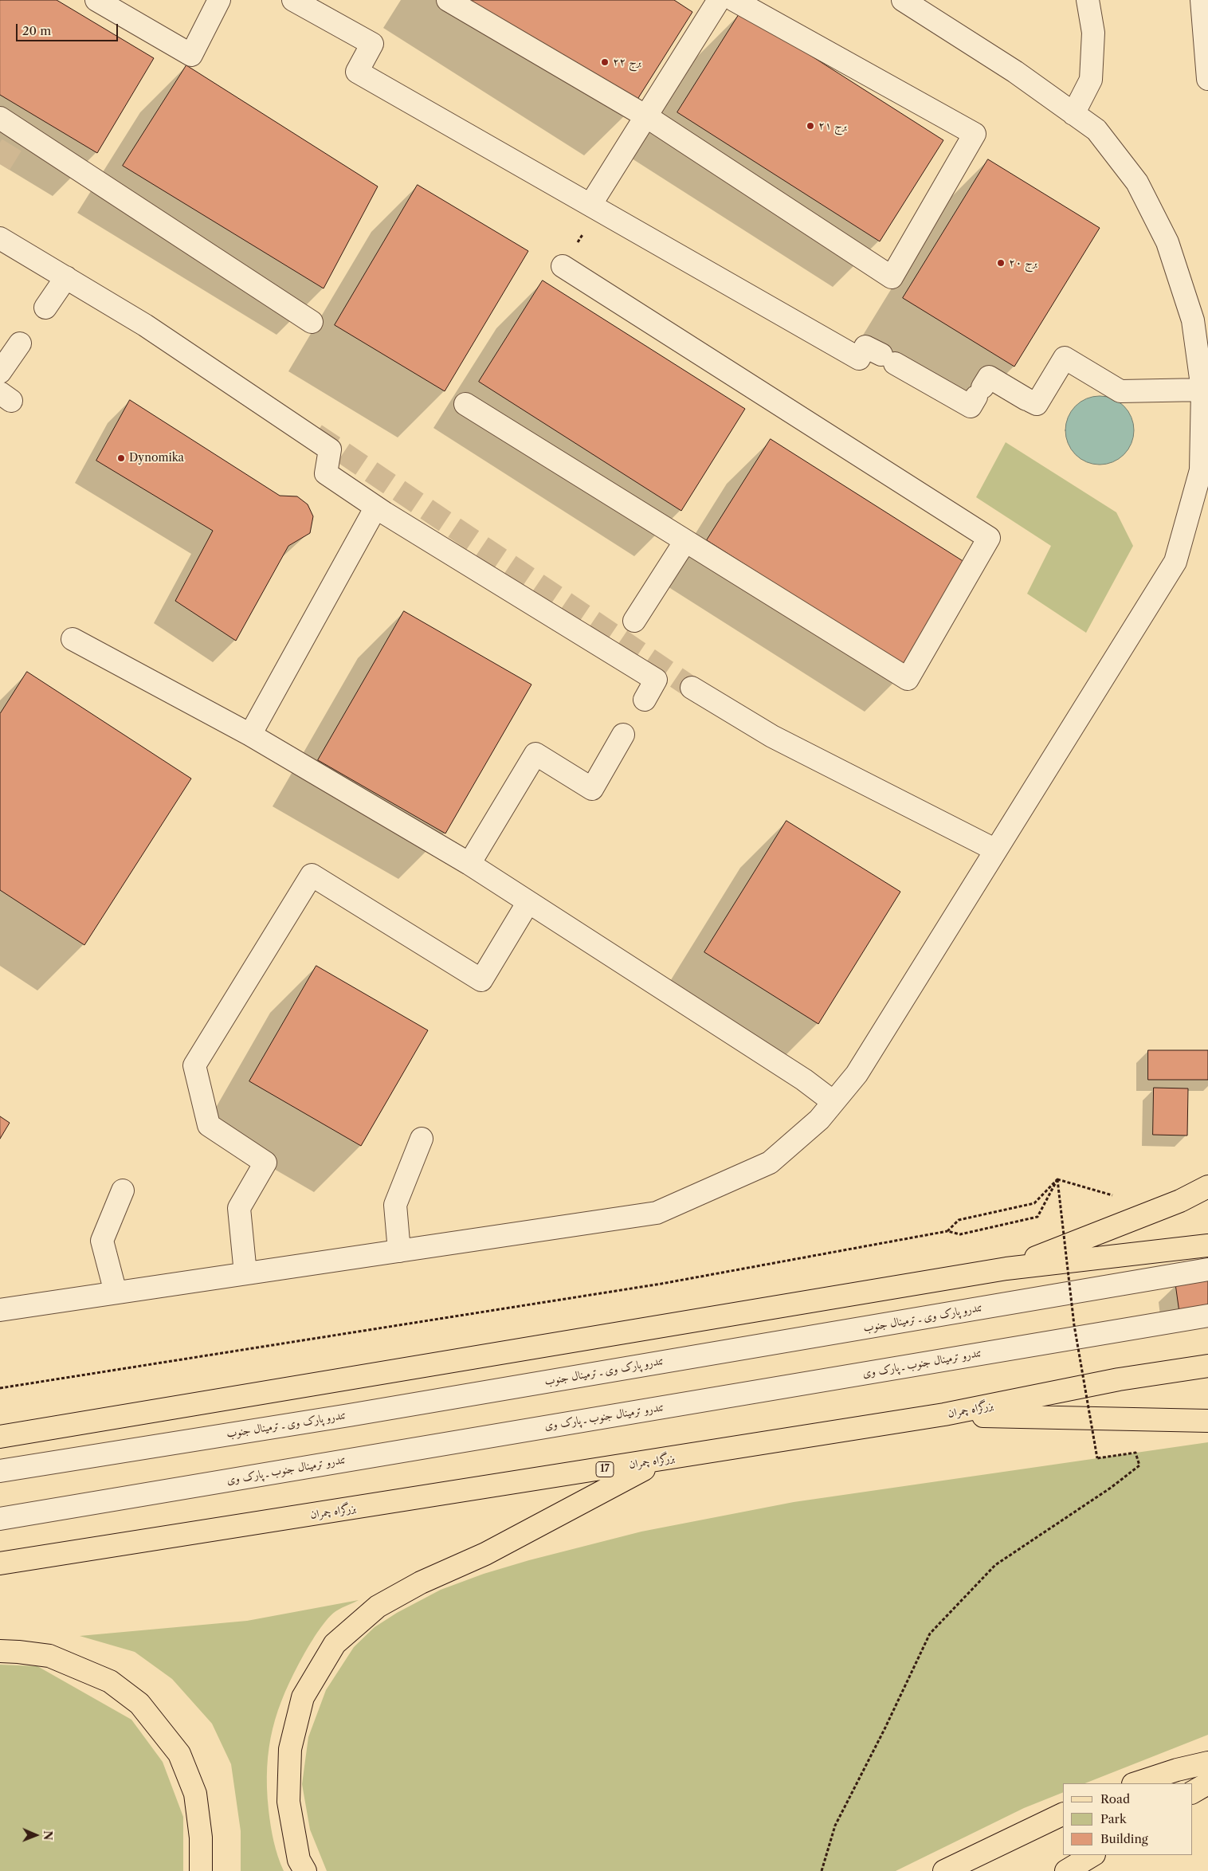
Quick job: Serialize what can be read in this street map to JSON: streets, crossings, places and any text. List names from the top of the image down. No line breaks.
{"streets":{"main road":["بزرگراه چمران","17"],"street":["تندرو پارک وی ـ ترمینال جنوب","تندرو ترمینال جنوب ـ پارک وی"]},"places":["برج ۲۲","برج ۲۱","برج ۲۰","Dynomika"],"legend":["Road","Park","Building"],"scale_bar":"20 m","north":"right"}
